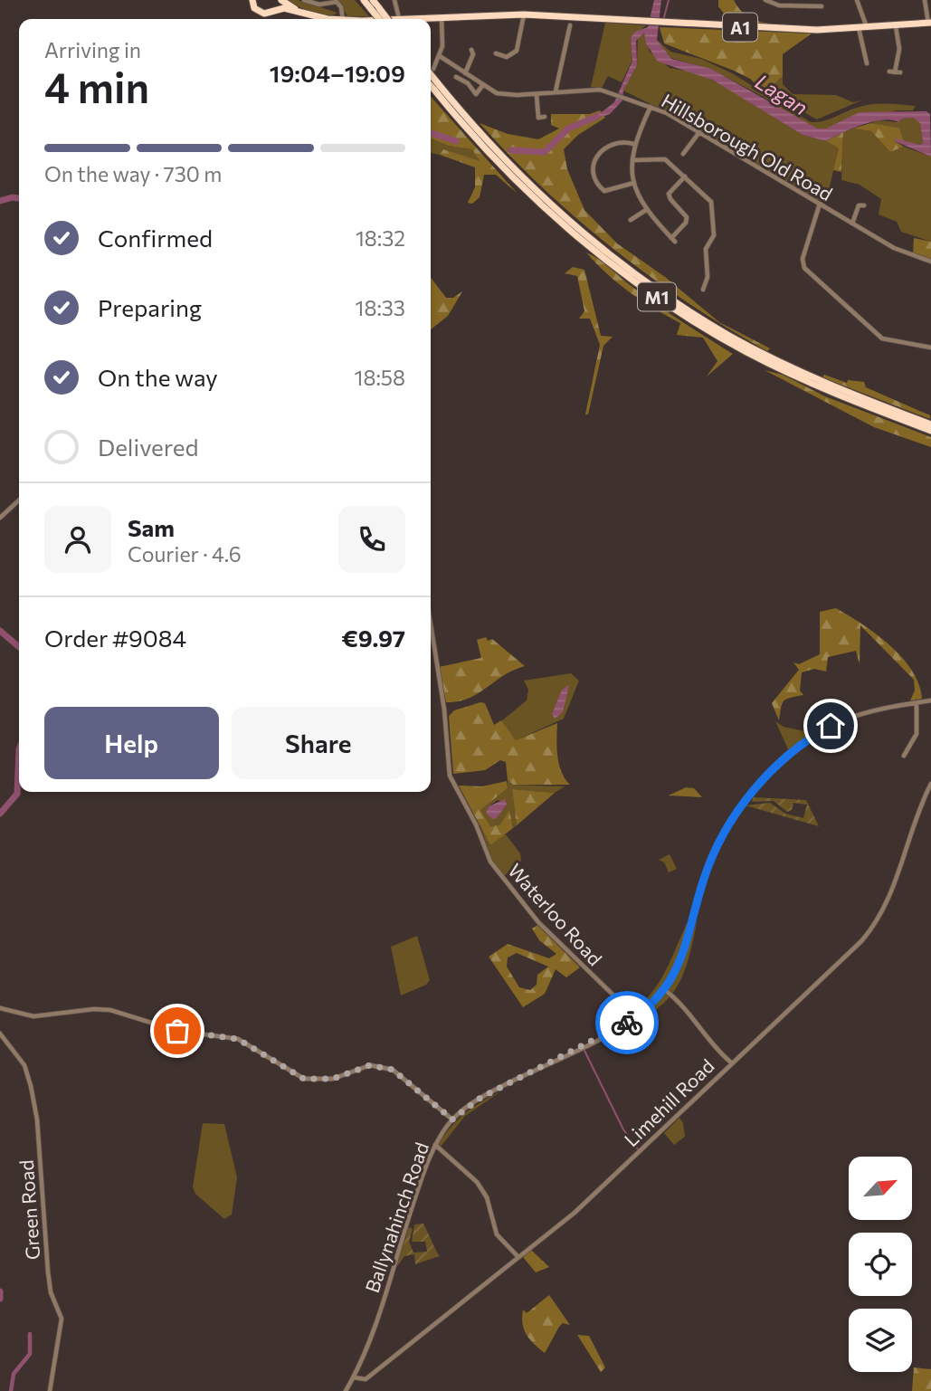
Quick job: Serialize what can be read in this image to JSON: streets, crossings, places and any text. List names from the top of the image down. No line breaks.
{"streets":{"highway":["A1","M1"],"street":["Hillsborough Old Road","Waterloo Road","Limehill Road","Green Road","Ballynahinch Road"]},"crossings":[["Waterloo Road","Ballynahinch Road"],["Limehill Road","Ballynahinch Road"]],"water":["Lagan"],"north":"top right","page":{"heading":["4 min","Arriving in","19:04–19:09"],"panel":["Sam","Courier · 4.6","Order #9084","€9.97"],"bar":"On the way · 730 m","list":[["Confirmed","18:32"],["Preparing","18:33"],["On the way","18:58"],"Delivered"],"buttons":["Help","Share"]}}
